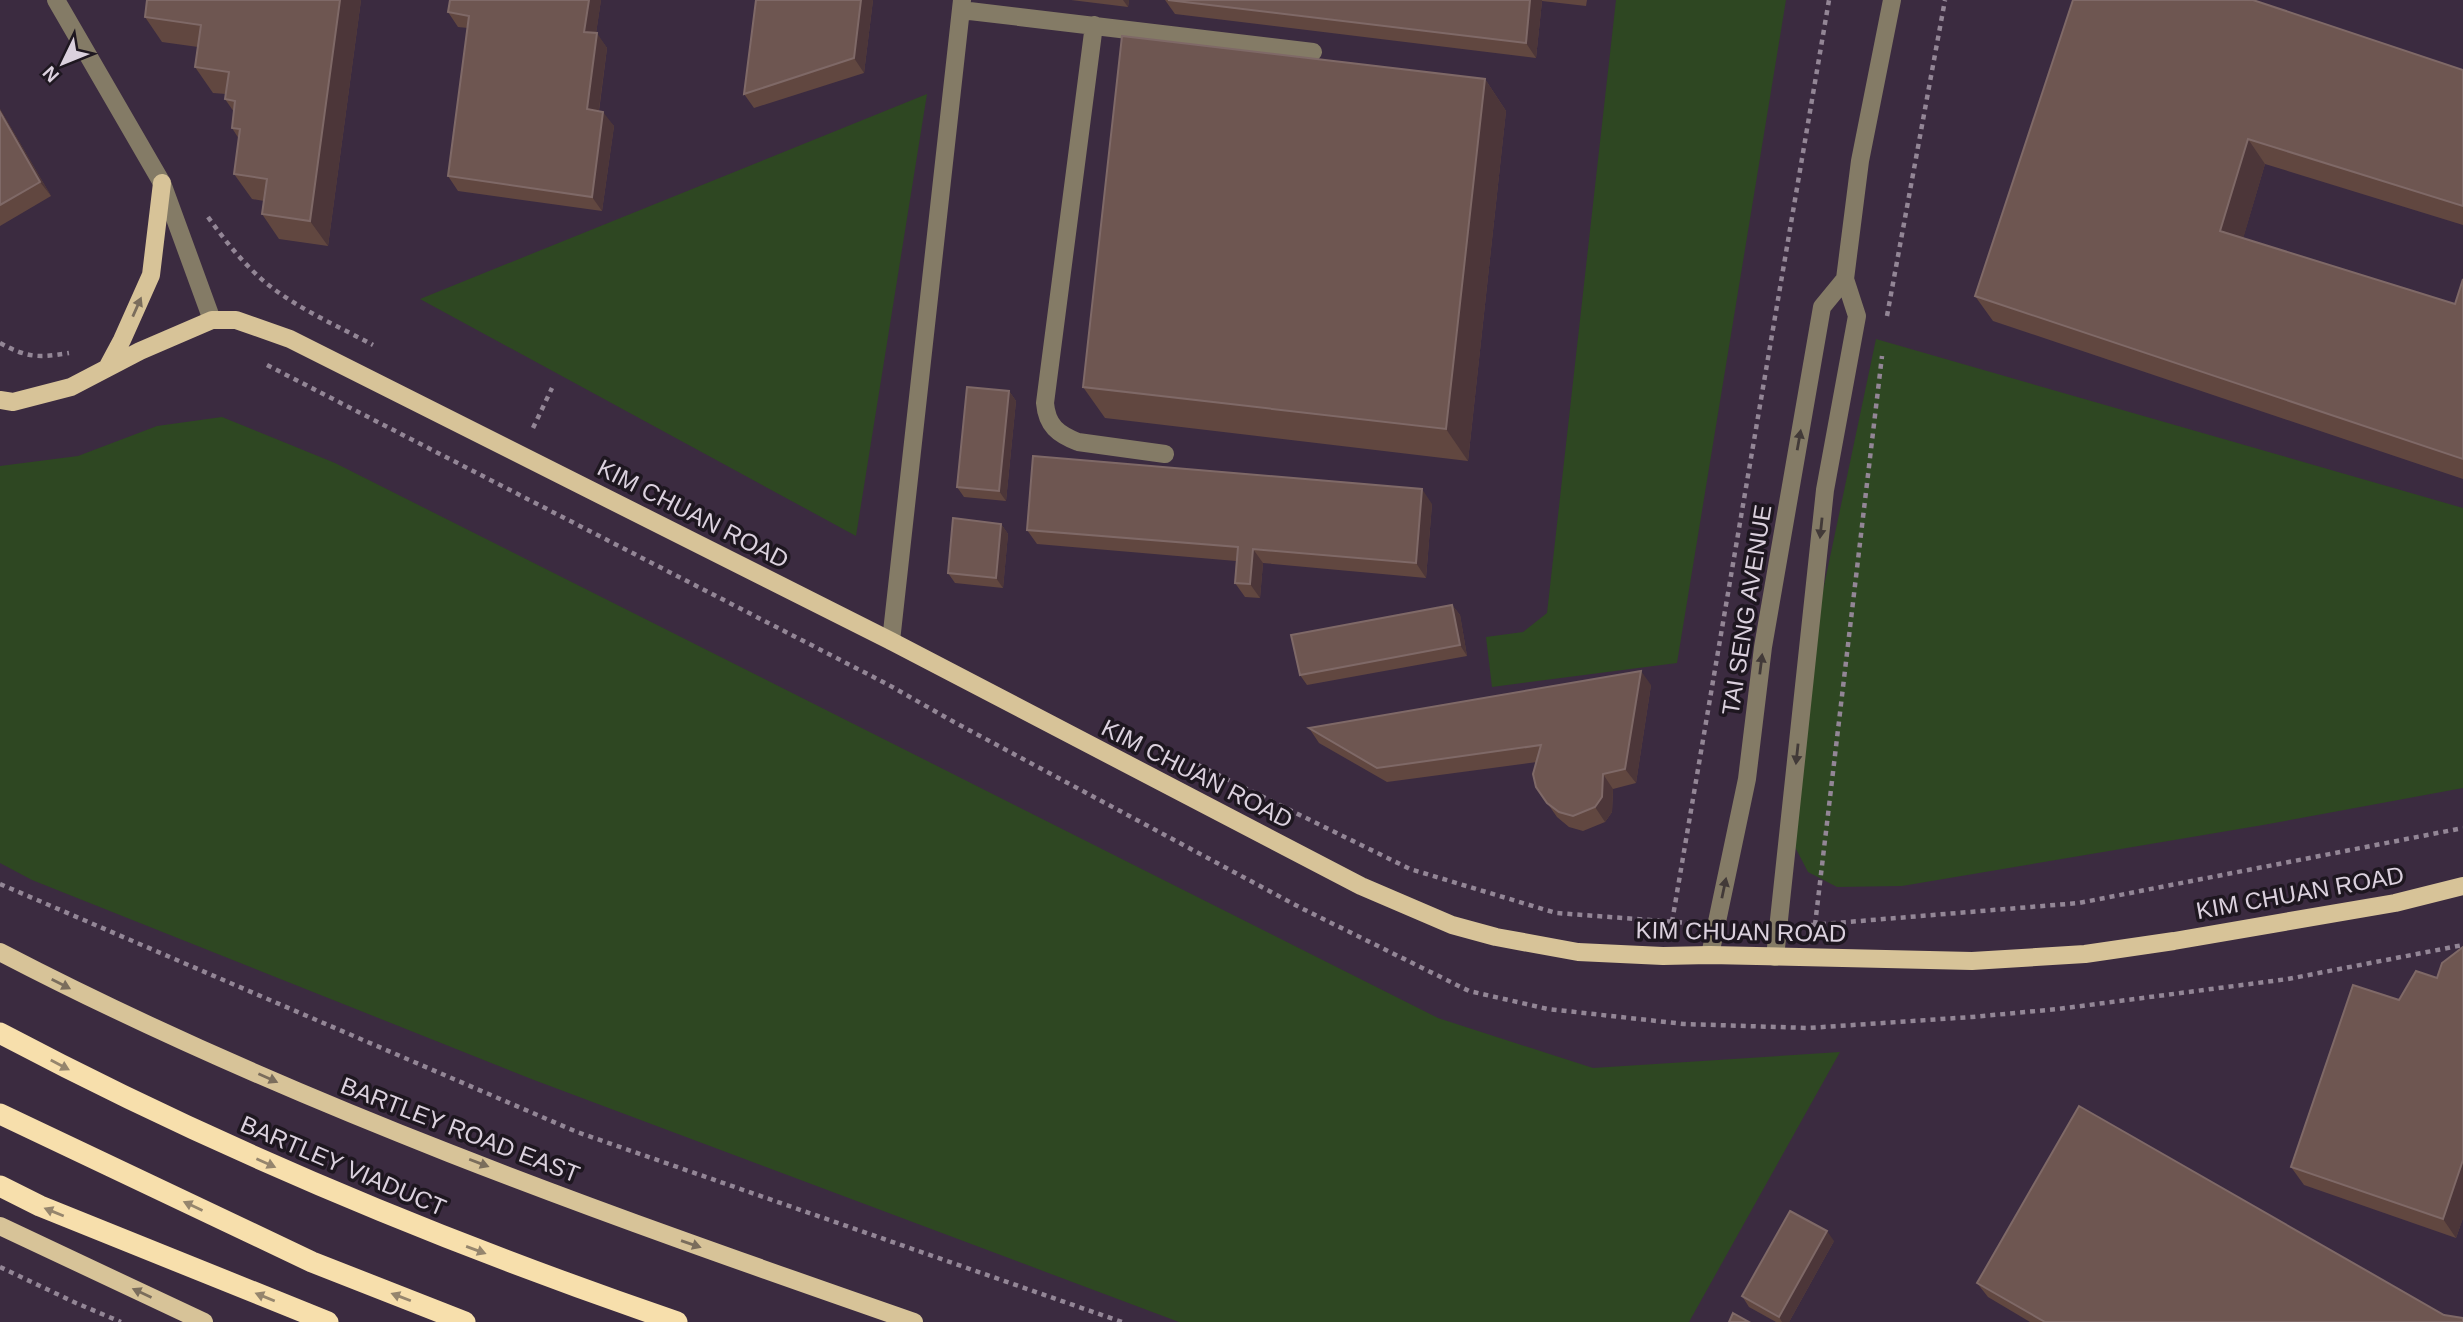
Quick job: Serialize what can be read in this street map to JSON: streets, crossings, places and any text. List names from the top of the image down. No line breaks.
{"streets":{"highway":["BARTLEY VIADUCT"],"main road":["KIM CHUAN ROAD","BARTLEY ROAD EAST"],"street":["TAI SENG AVENUE"]},"crossings":[["KIM CHUAN ROAD","TAI SENG AVENUE"]],"one_way":["BARTLEY ROAD EAST"],"north":"bottom left"}
